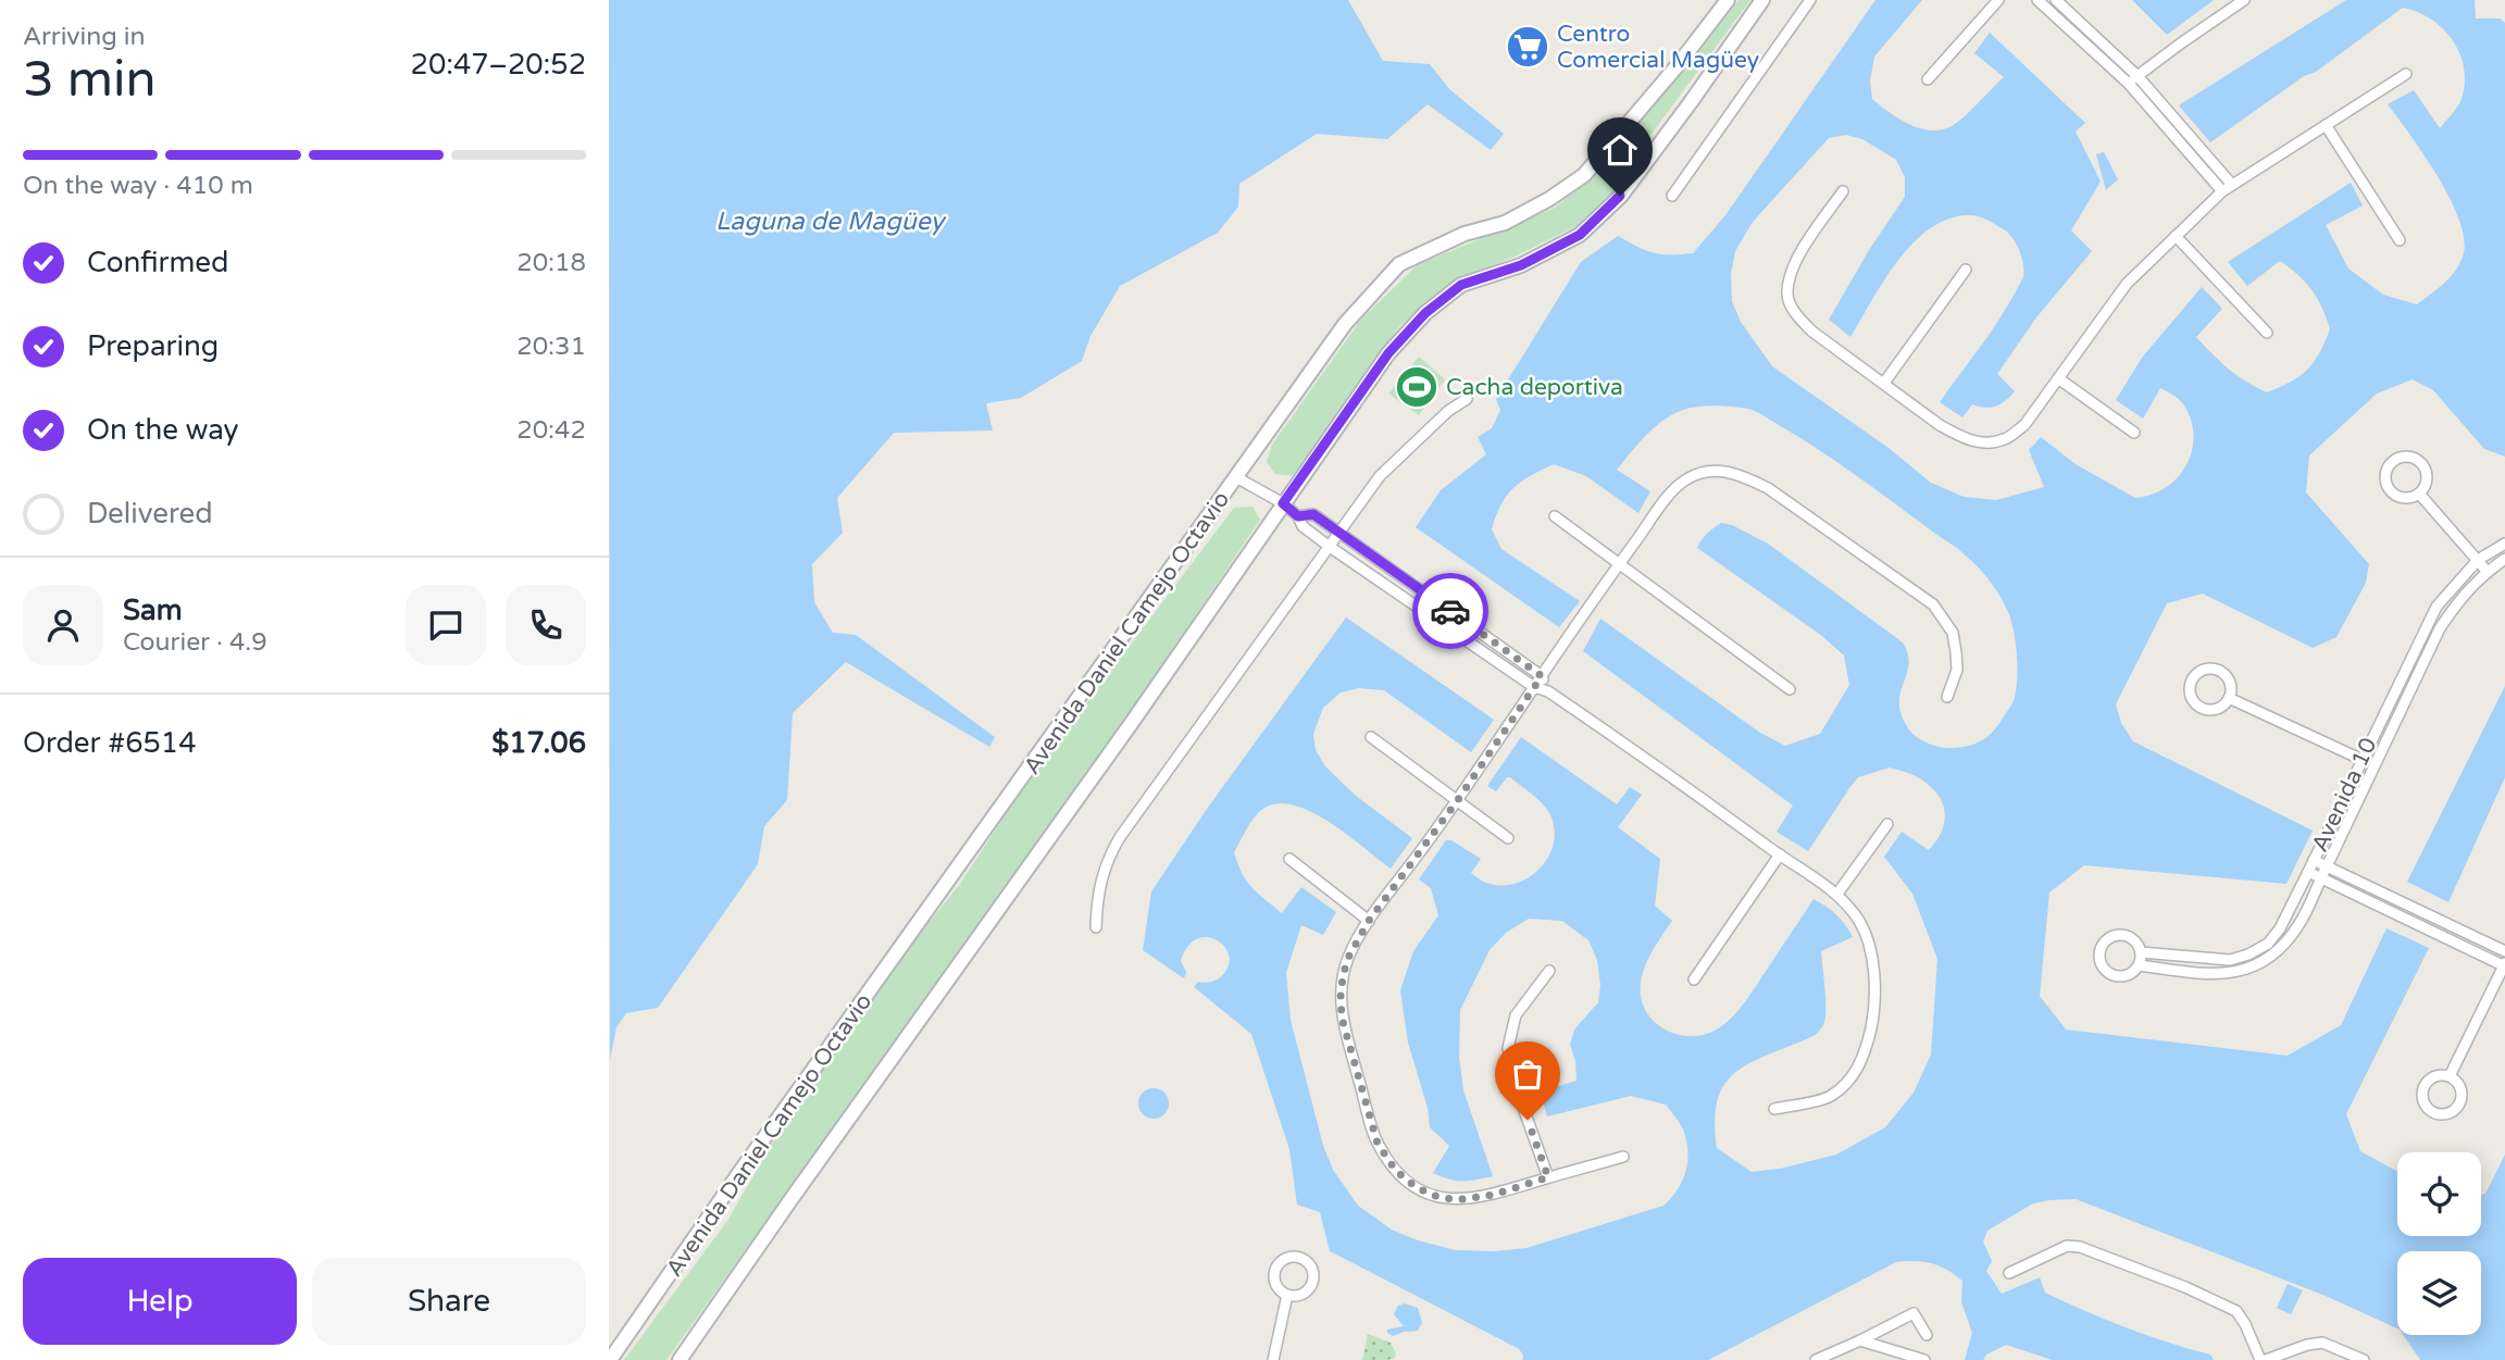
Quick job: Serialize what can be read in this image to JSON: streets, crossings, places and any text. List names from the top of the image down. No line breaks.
{"streets":{"main road":["Avenida Daniel Camejo Octavio"],"street":["Avenida 10"]},"water":["Laguna de Magüey"],"places":{"supermarket":["Centro Comercial Magüey"],"sports":["Cacha deportiva"]},"page":{"heading":["3 min","Arriving in","20:47–20:52"],"panel":["Sam","Courier · 4.9","Order #6514","$17.06"],"bar":"On the way · 410 m","list":[["Confirmed","20:18"],["Preparing","20:31"],["On the way","20:42"],"Delivered"],"buttons":["Help","Share"]}}
